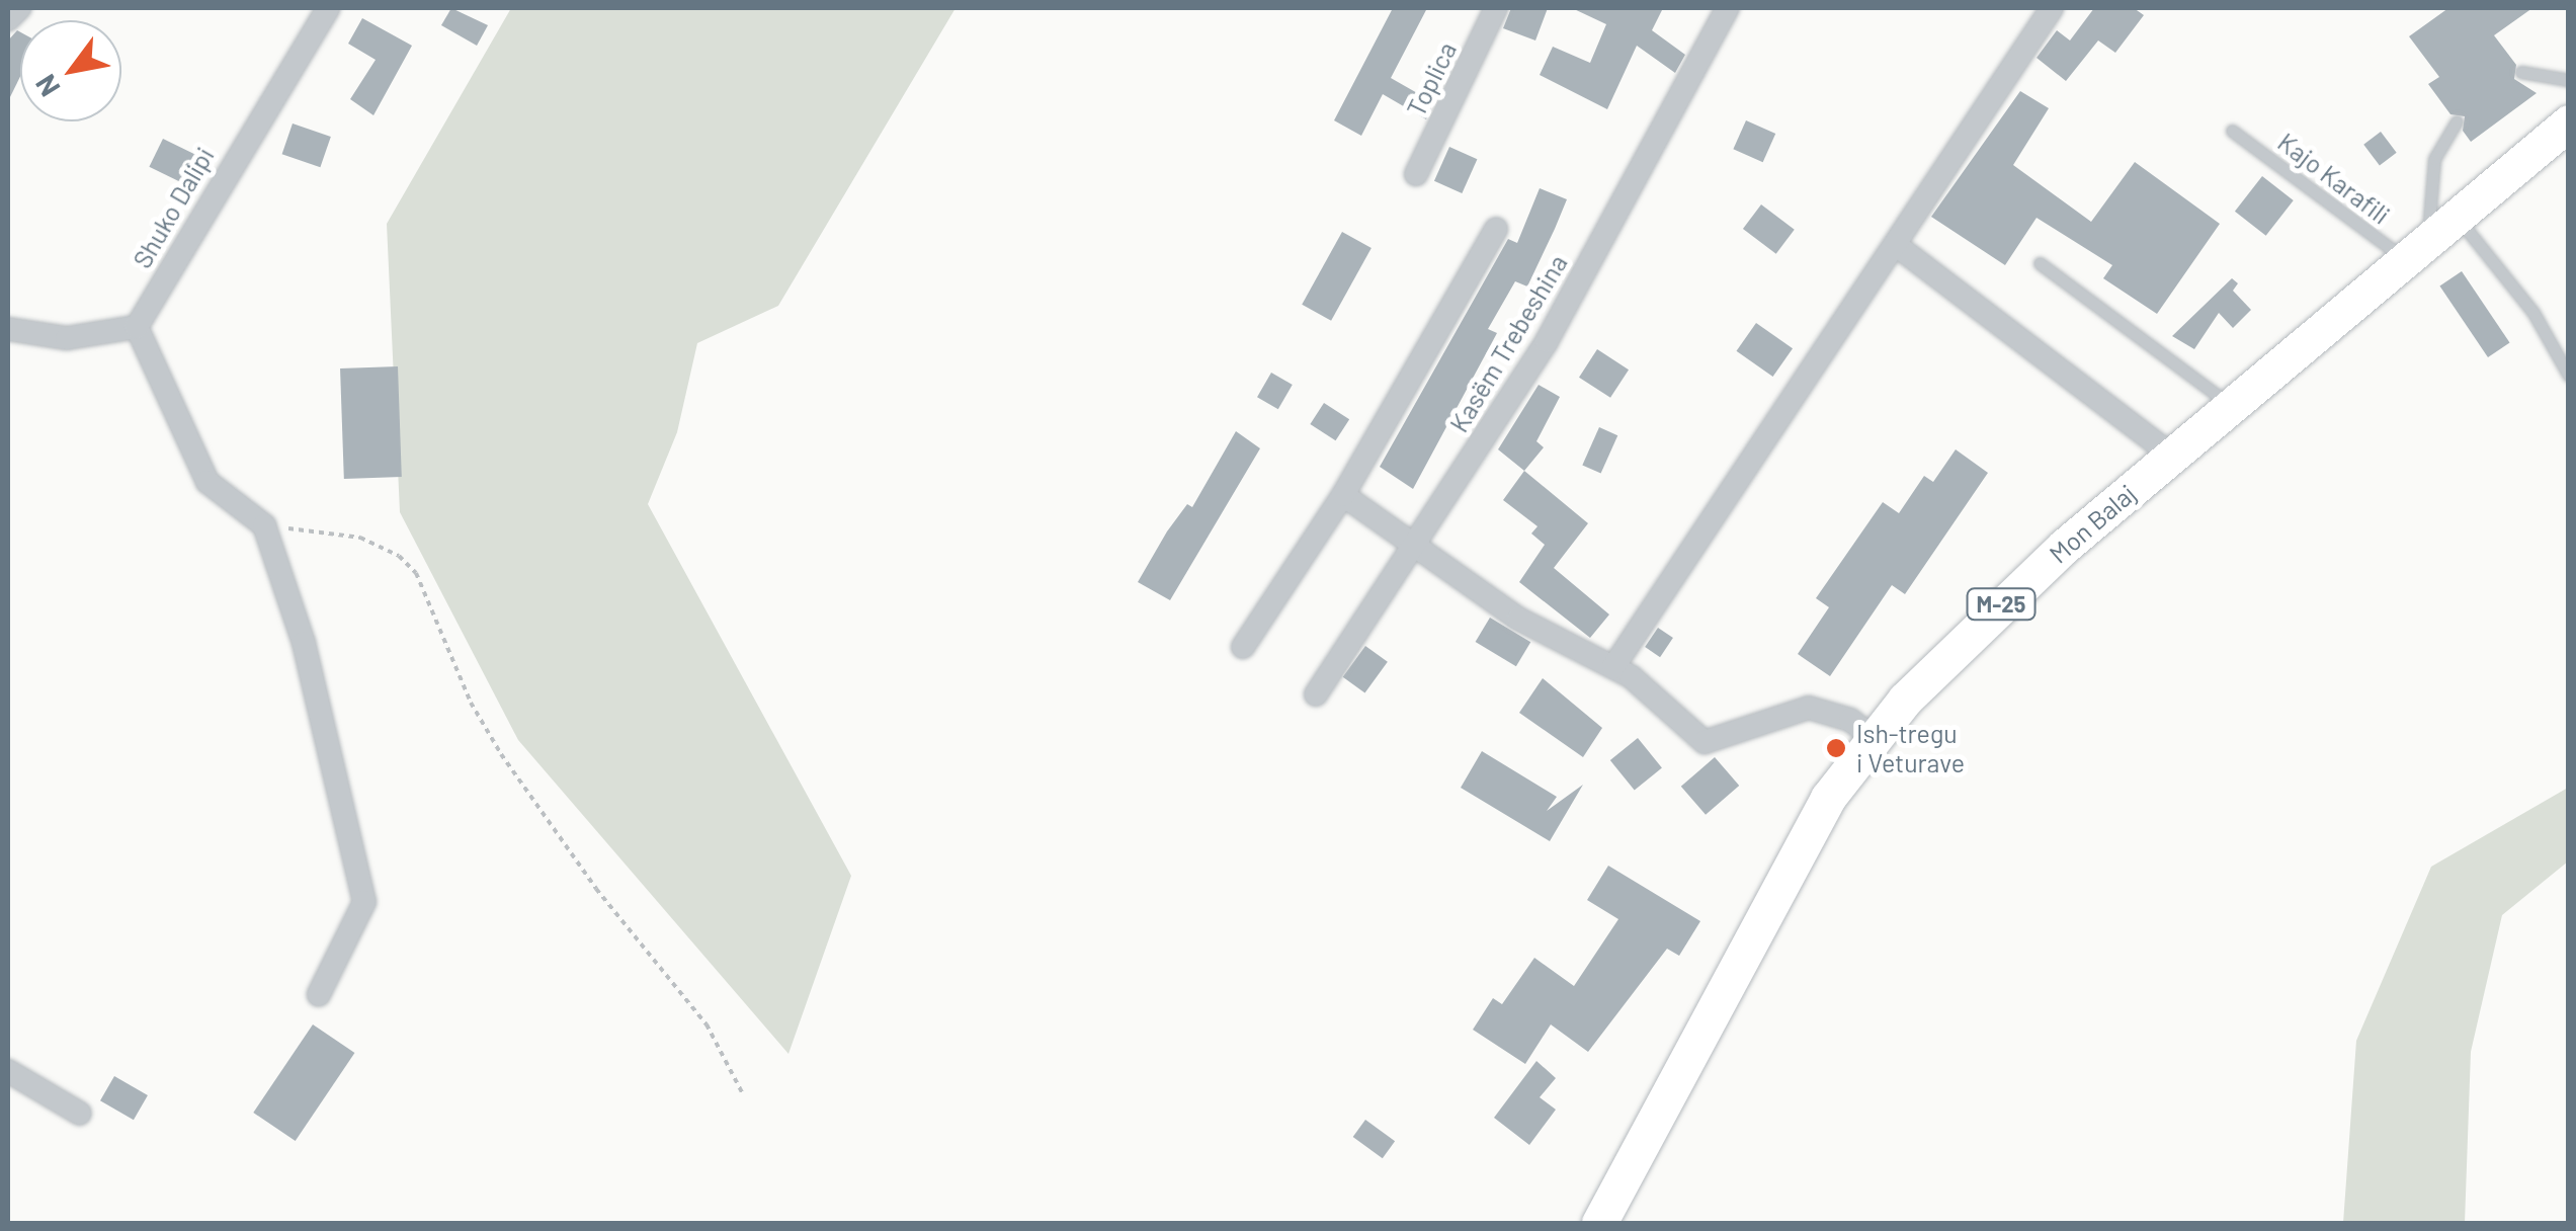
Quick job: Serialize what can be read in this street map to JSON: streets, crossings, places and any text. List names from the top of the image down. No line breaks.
{"streets":{"main road":["Mon Balaj","M-25"],"street":["Toplica","Shuko Dalipi","Kasëm Trebeshina"],"lane":["Kajo Karafili"]},"crossings":[["Kajo Karafili","Mon Balaj"]],"places":["Ish-tregu i Veturave"],"north":"bottom left"}
